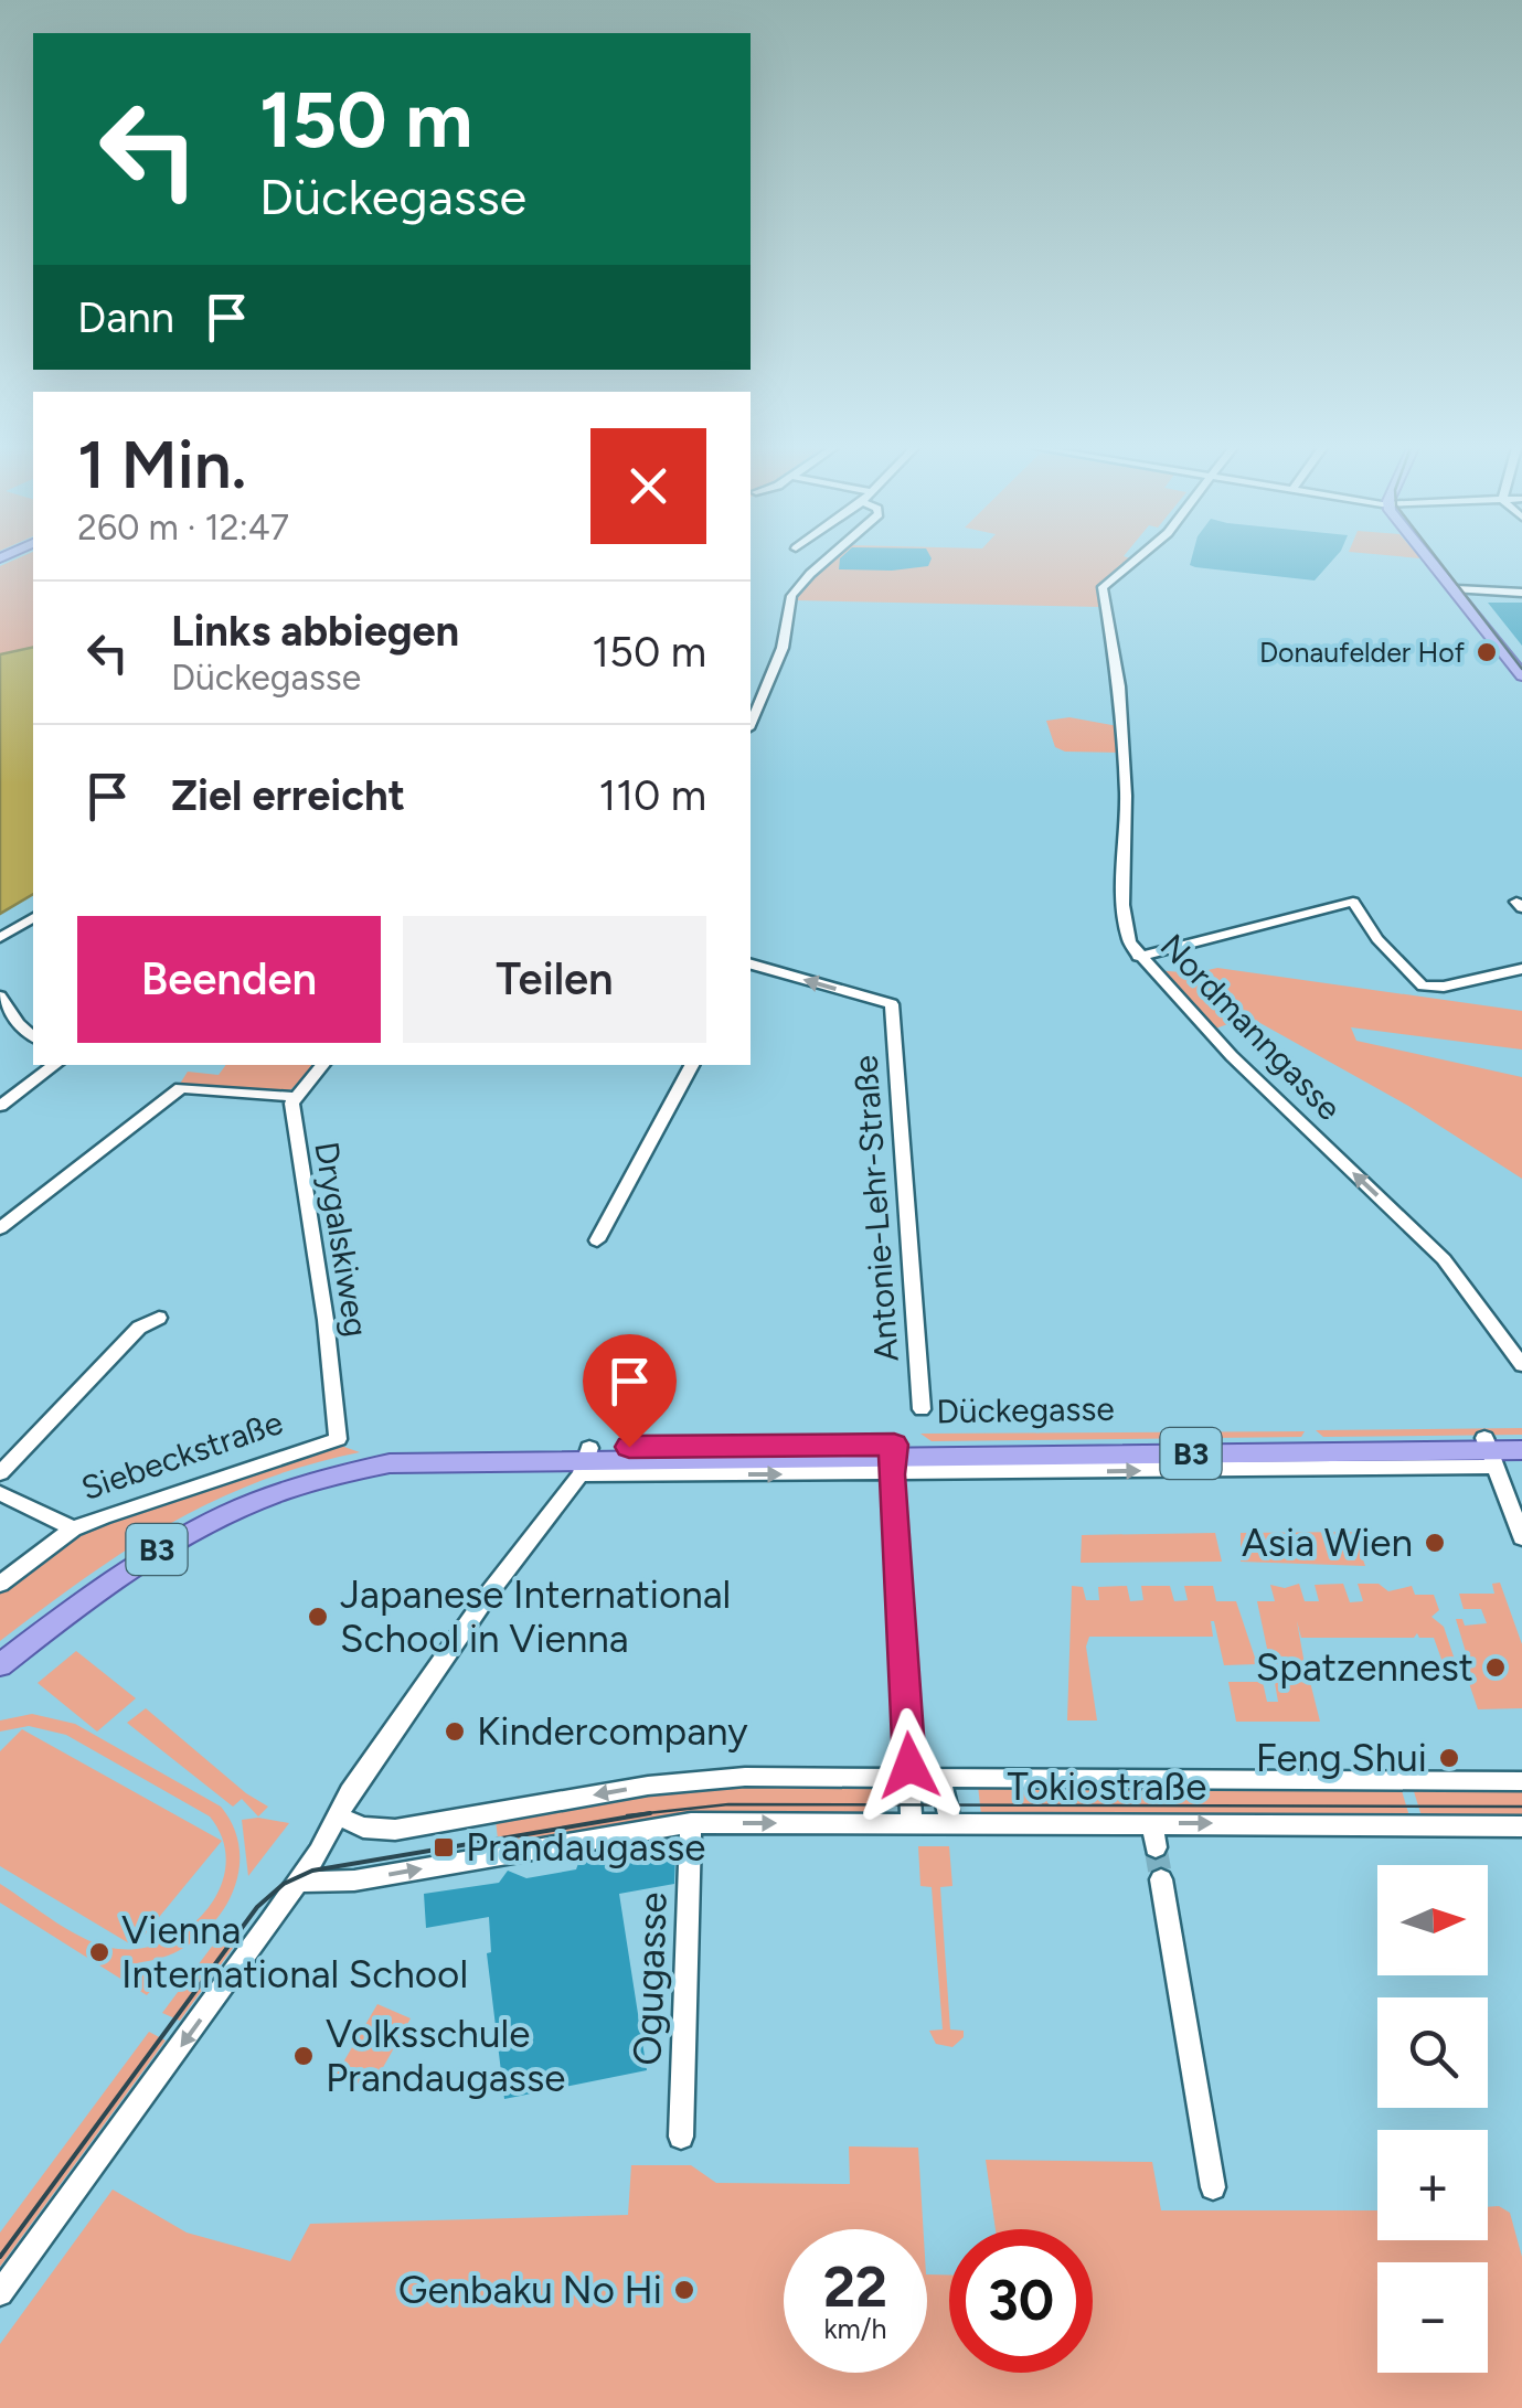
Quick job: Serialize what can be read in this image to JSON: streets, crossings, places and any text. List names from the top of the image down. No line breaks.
{"streets":{"main road":["Dückegasse","B3","Siebeckstraße"],"street":["Nordmanngasse","Antonie-Lehr-Straße","Drygalskiweg","Tokiostraße","Ogugasse"]},"crossings":[["Drygalskiweg","Siebeckstraße"],["Dückegasse","Siebeckstraße"],["Tokiostraße","Ogugasse"]],"one_way":["Nordmanngasse","Antonie-Lehr-Straße"],"places":{"other":["Donaufelder Hof","Asia Wien","Japanese International School in Vienna","Spatzennest","Kindercompany","Feng Shui","Vienna International School","Volksschule Prandaugasse","Genbaku No Hi"],"transit":["Prandaugasse"]},"north":"right","page":{"turn":["150 m","Dückegasse"],"then":"Dann","heading":["1 Min.","260 m · 12:47"],"list":[{"name":"Links abbiegen","note":"Dückegasse","value":"150 m"},{"name":"Ziel erreicht","value":"110 m"}],"buttons":["Beenden","Teilen"],"map_buttons":["+","−"],"speed":"22 km/h","limit":"30"}}
